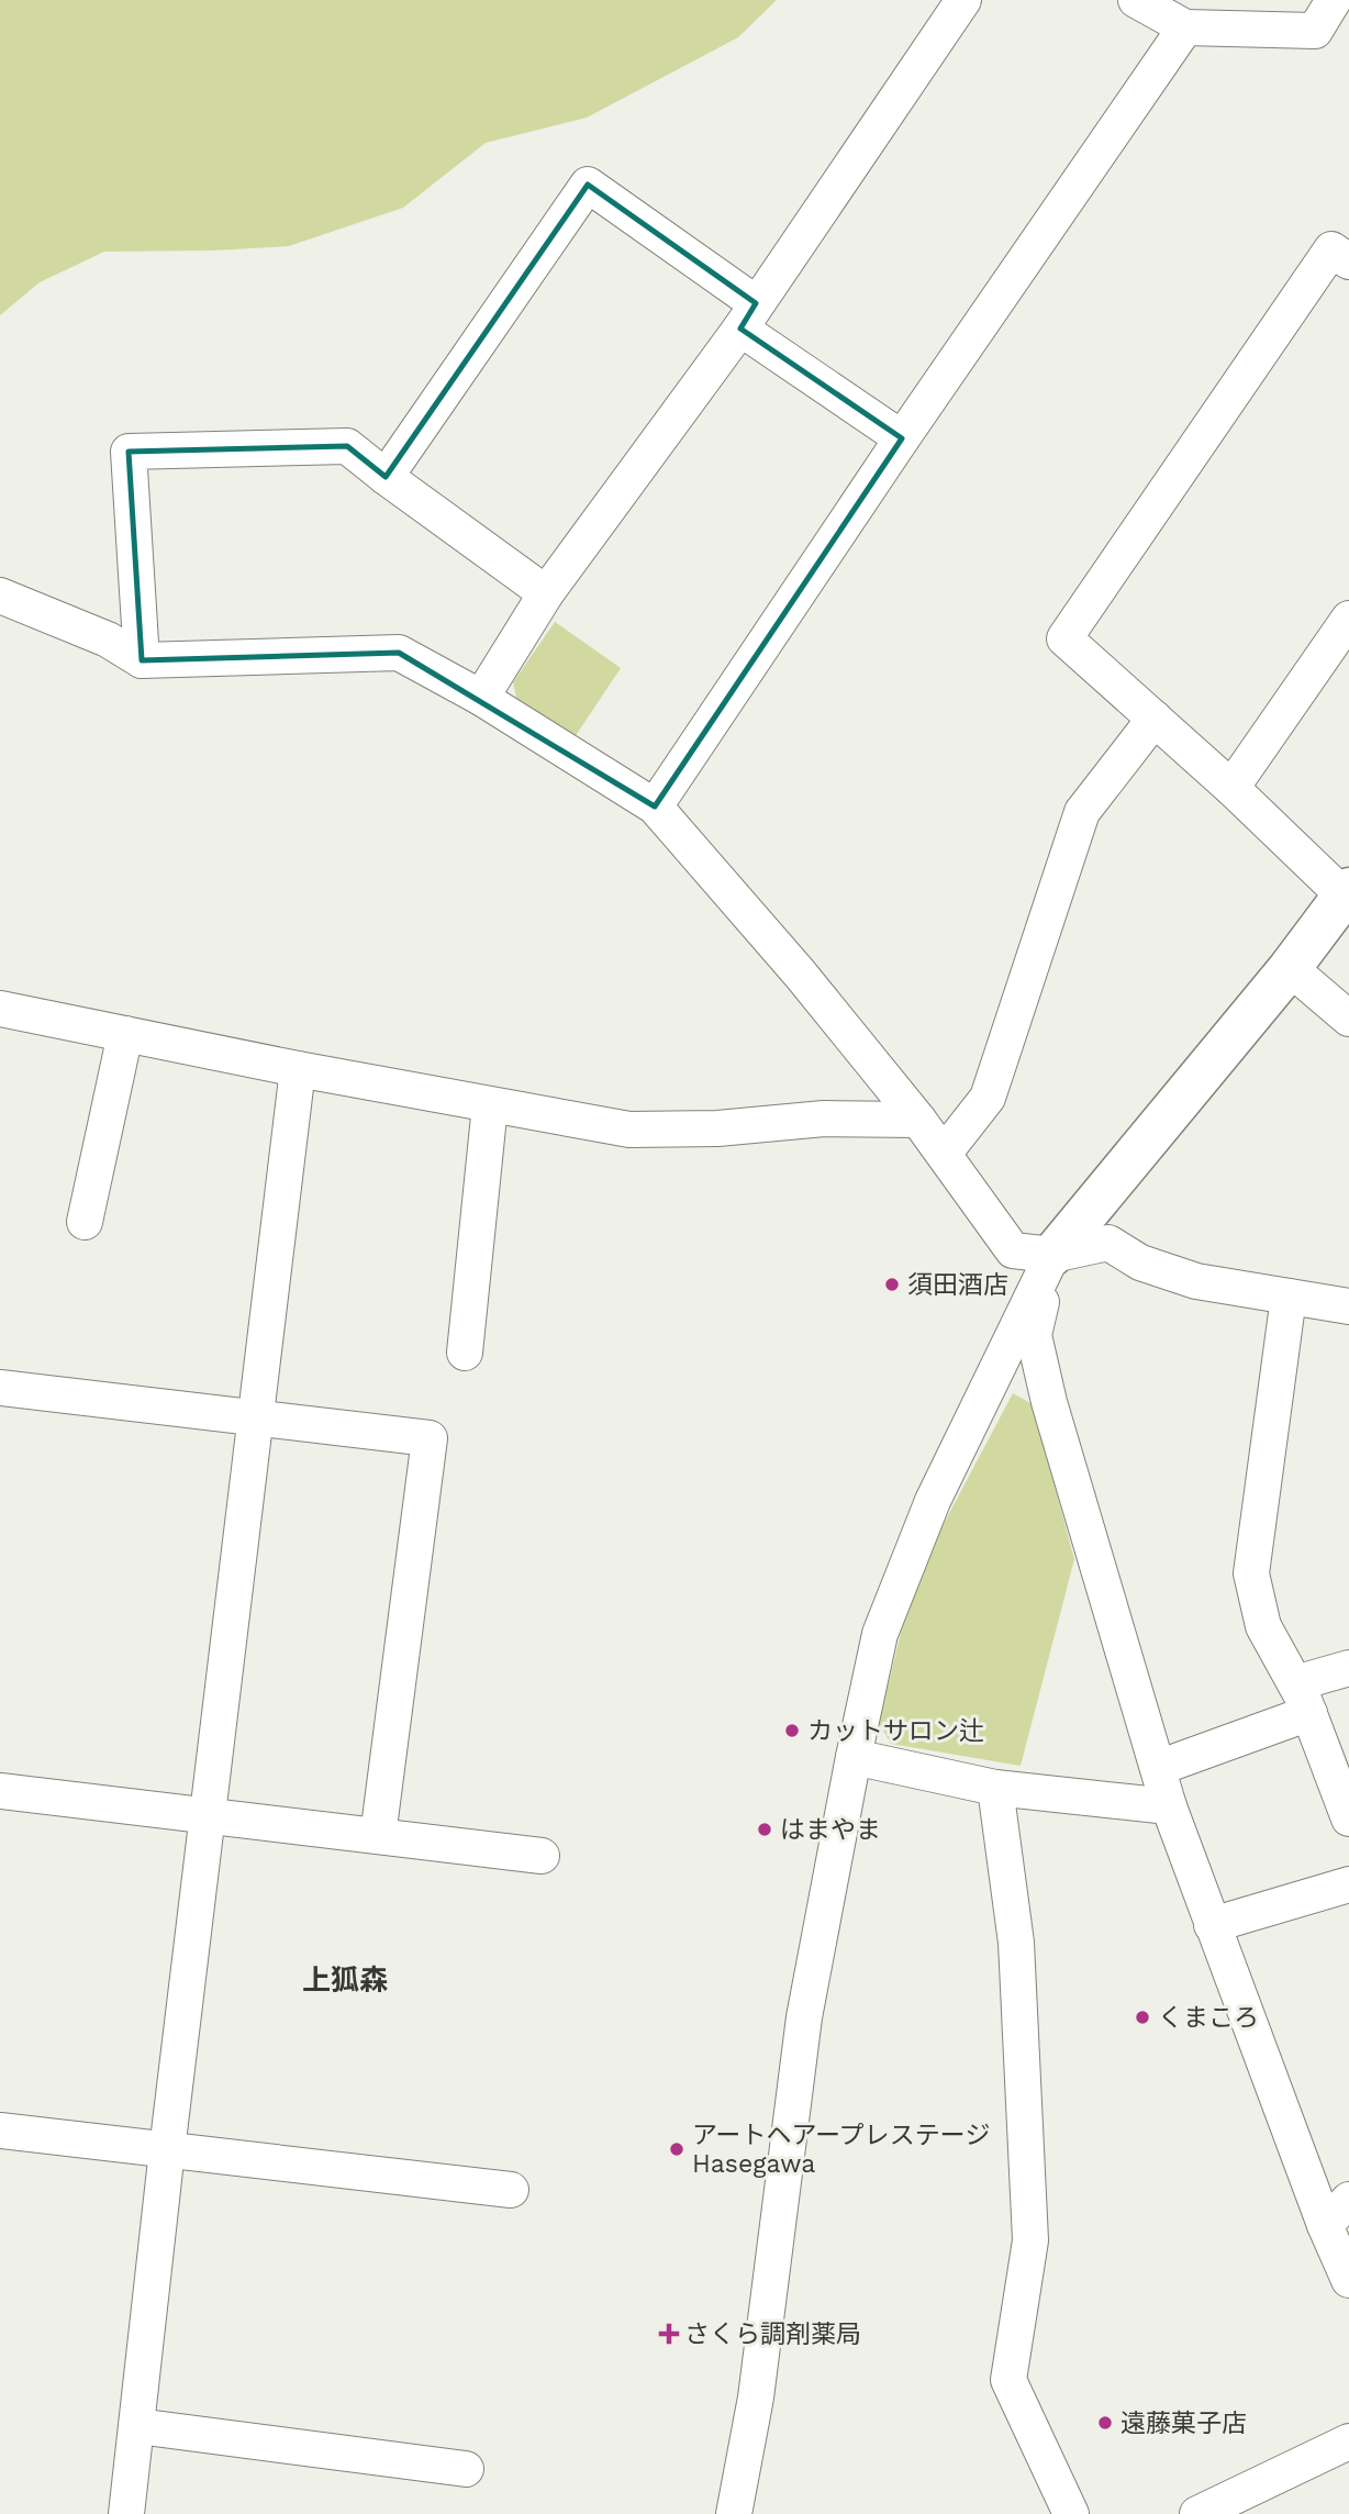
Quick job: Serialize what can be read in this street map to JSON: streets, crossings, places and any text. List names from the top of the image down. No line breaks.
{"districts":["上狐森"],"places":{"other":["須田酒店","カットサロン辻","はまやま","くまころ","アートヘアープレステージ Hasegawa","遠藤菓子店"],"health":["さくら調剤薬局"]}}
